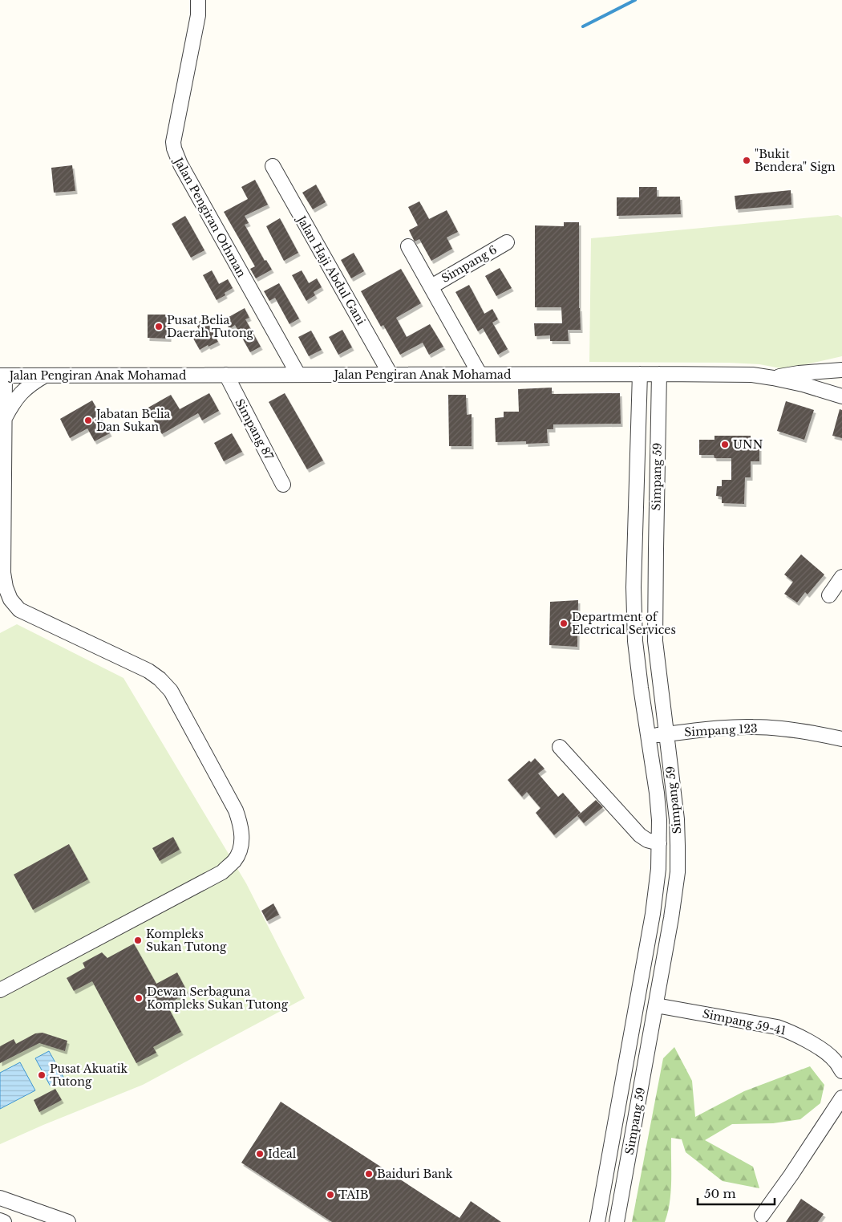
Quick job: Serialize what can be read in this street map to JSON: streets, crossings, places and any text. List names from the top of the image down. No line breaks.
{"streets":{"street":["Jalan Pengiran Othman","Simpang 6","Jalan Haji Abdul Gani","Jalan Pengiran Anak Mohamad","Simpang 87","Simpang 59","Simpang 123","Simpang 59-41"]},"crossings":[["Jalan Pengiran Othman","Jalan Pengiran Anak Mohamad"],["Jalan Haji Abdul Gani","Jalan Pengiran Anak Mohamad"],["Jalan Pengiran Anak Mohamad","Simpang 87"],["Jalan Pengiran Anak Mohamad","Simpang 59"],["Simpang 59","Simpang 123"],["Simpang 59","Simpang 59-41"]],"places":["\"Bukit Bendera\" Sign","Pusat Belia Daerah Tutong","Jabatan Belia Dan Sukan","UNN","Department of Electrical Services","Kompleks Sukan Tutong","Dewan Serbaguna Kompleks Sukan Tutong","Pusat Akuatik Tutong","Ideal","Baiduri Bank","TAIB"],"scale_bar":"50 m"}
